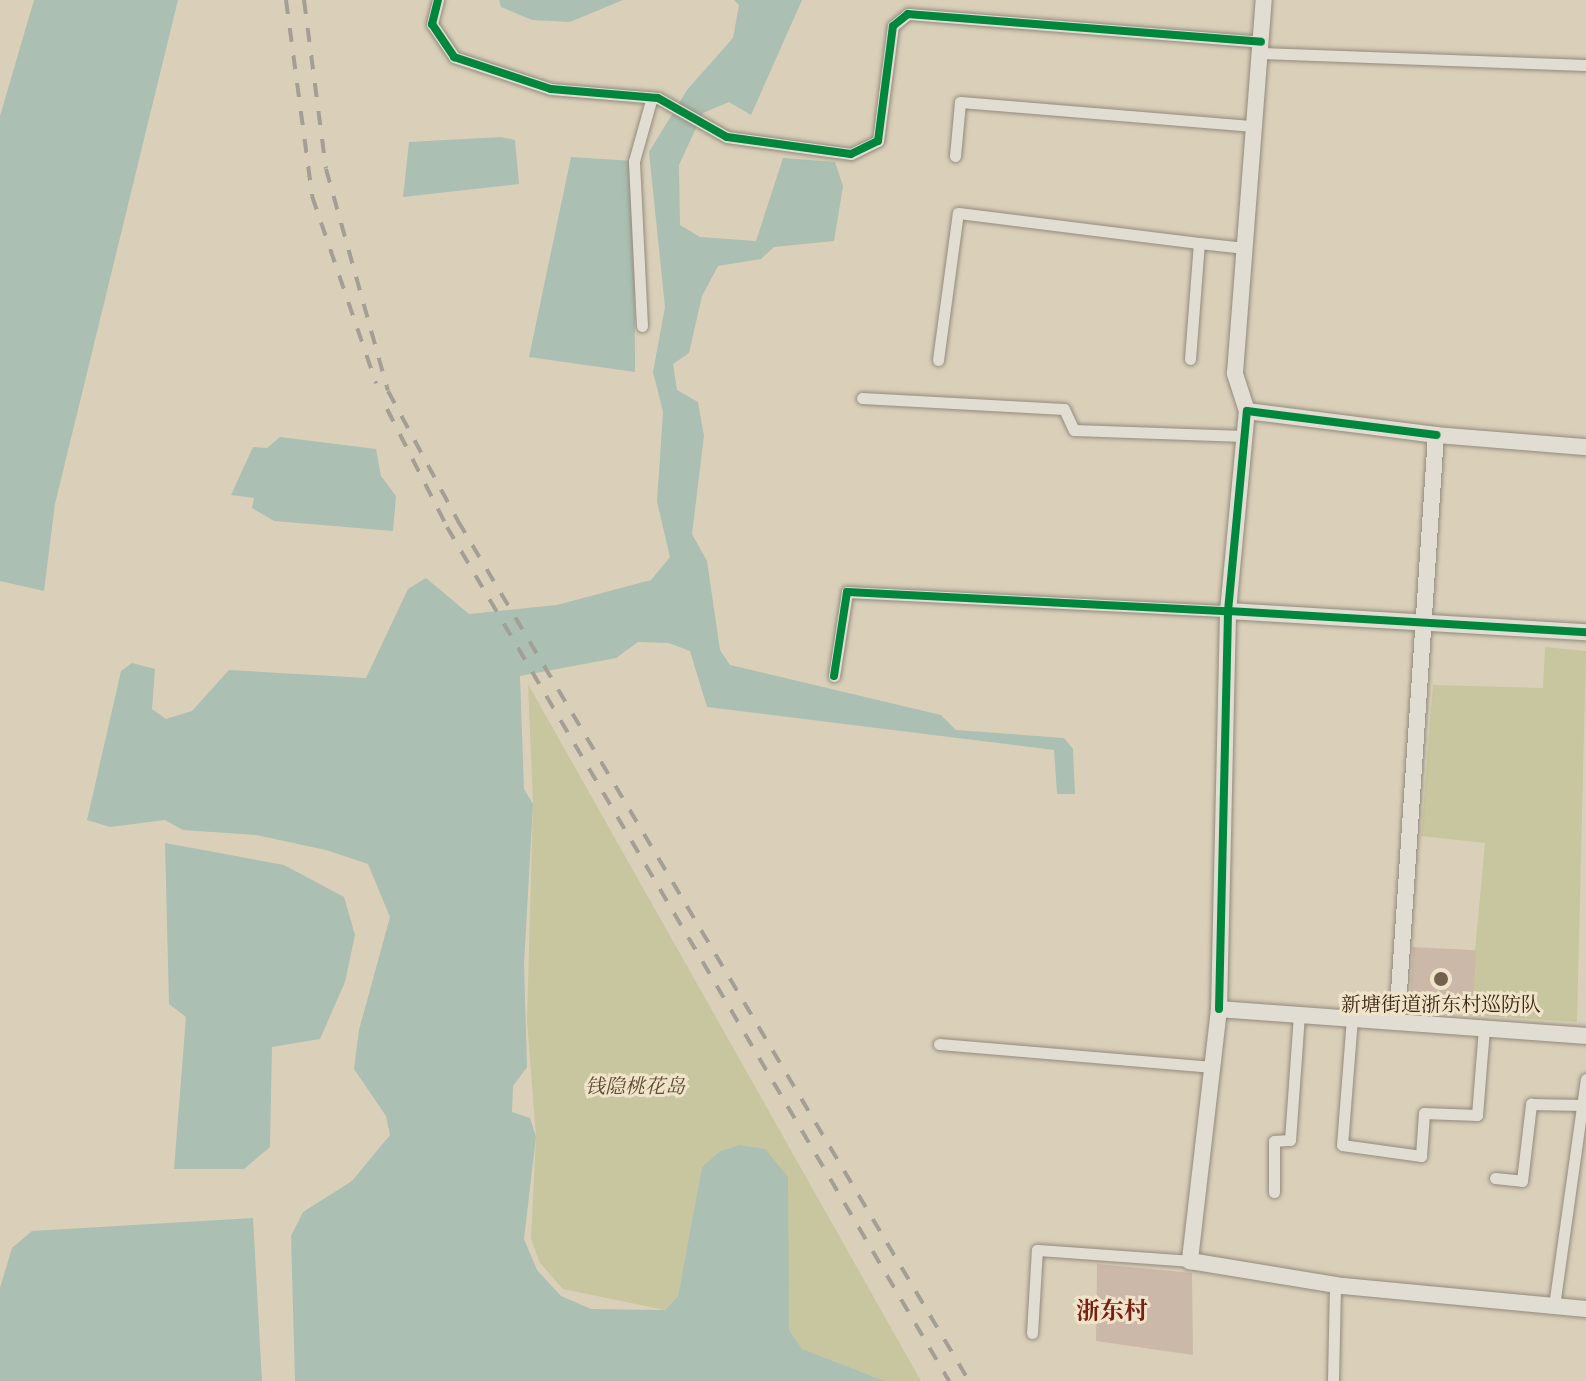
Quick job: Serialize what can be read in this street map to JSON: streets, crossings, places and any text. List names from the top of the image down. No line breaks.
{"districts":["浙东村"],"parks":["钱隐桃花岛"],"places":["新塘街道浙东村巡防队"]}
